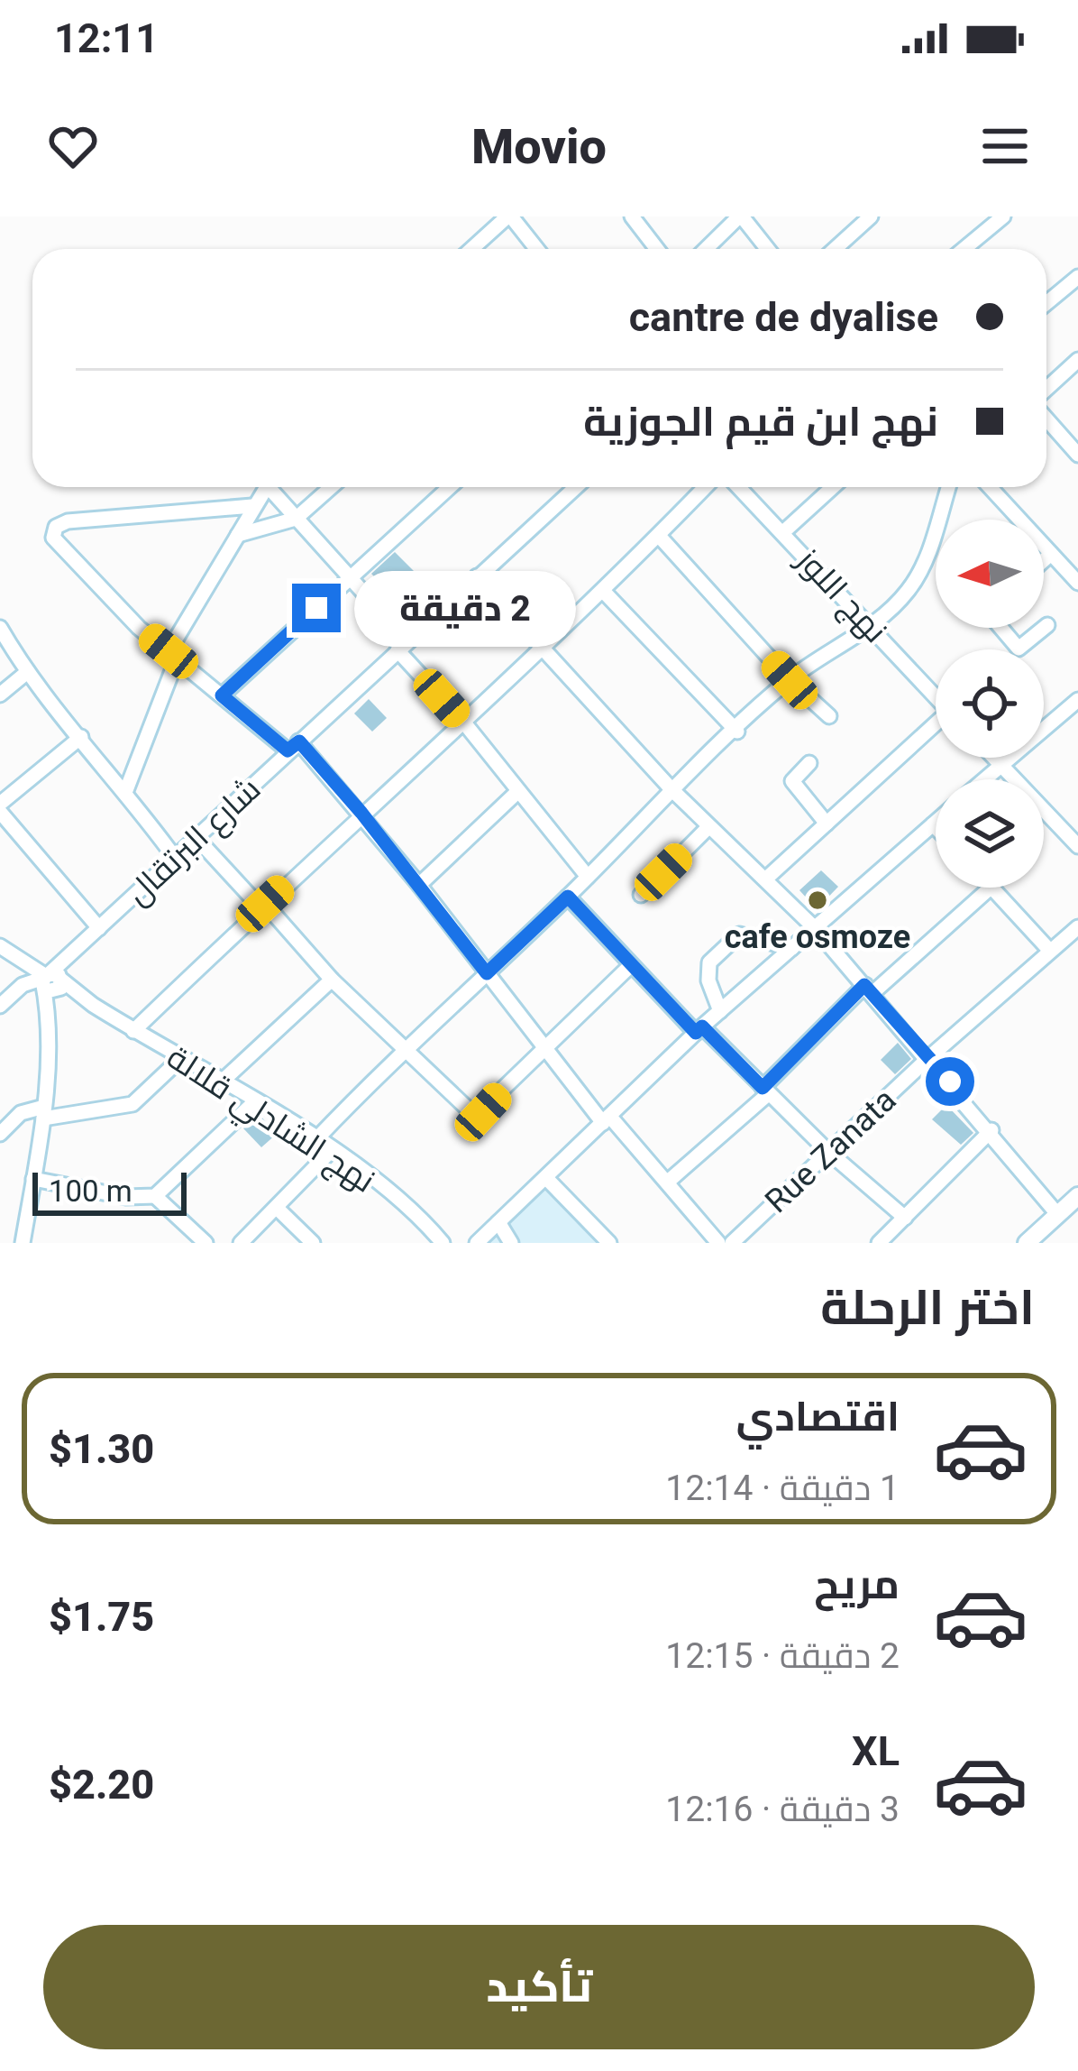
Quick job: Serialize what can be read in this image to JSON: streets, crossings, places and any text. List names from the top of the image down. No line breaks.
{"streets":{"street":["نهج اللوز","شارع البرتقال","نهج الشادلي قلالة","Rue Zanata"]},"crossings":[["شارع البرتقال","نهج الشادلي قلالة"]],"places":["cafe osmoze"],"scale_bar":"100 m","north":"left","page":{"status":"12:11","header":"Movio","banner":["cantre de dyalise","نهج ابن قيم الجوزية"],"bubble":"2 دقيقة","scale":"100 m","heading":"اختر الرحلة","list":[{"name":"اقتصادي","note":"1 دقيقة · 12:14","value":"$1.30"},{"name":"مريح","note":"2 دقيقة · 12:15","value":"$1.75"},{"name":"XL","note":"3 دقيقة · 12:16","value":"$2.20"}],"buttons":"تأكيد"}}
